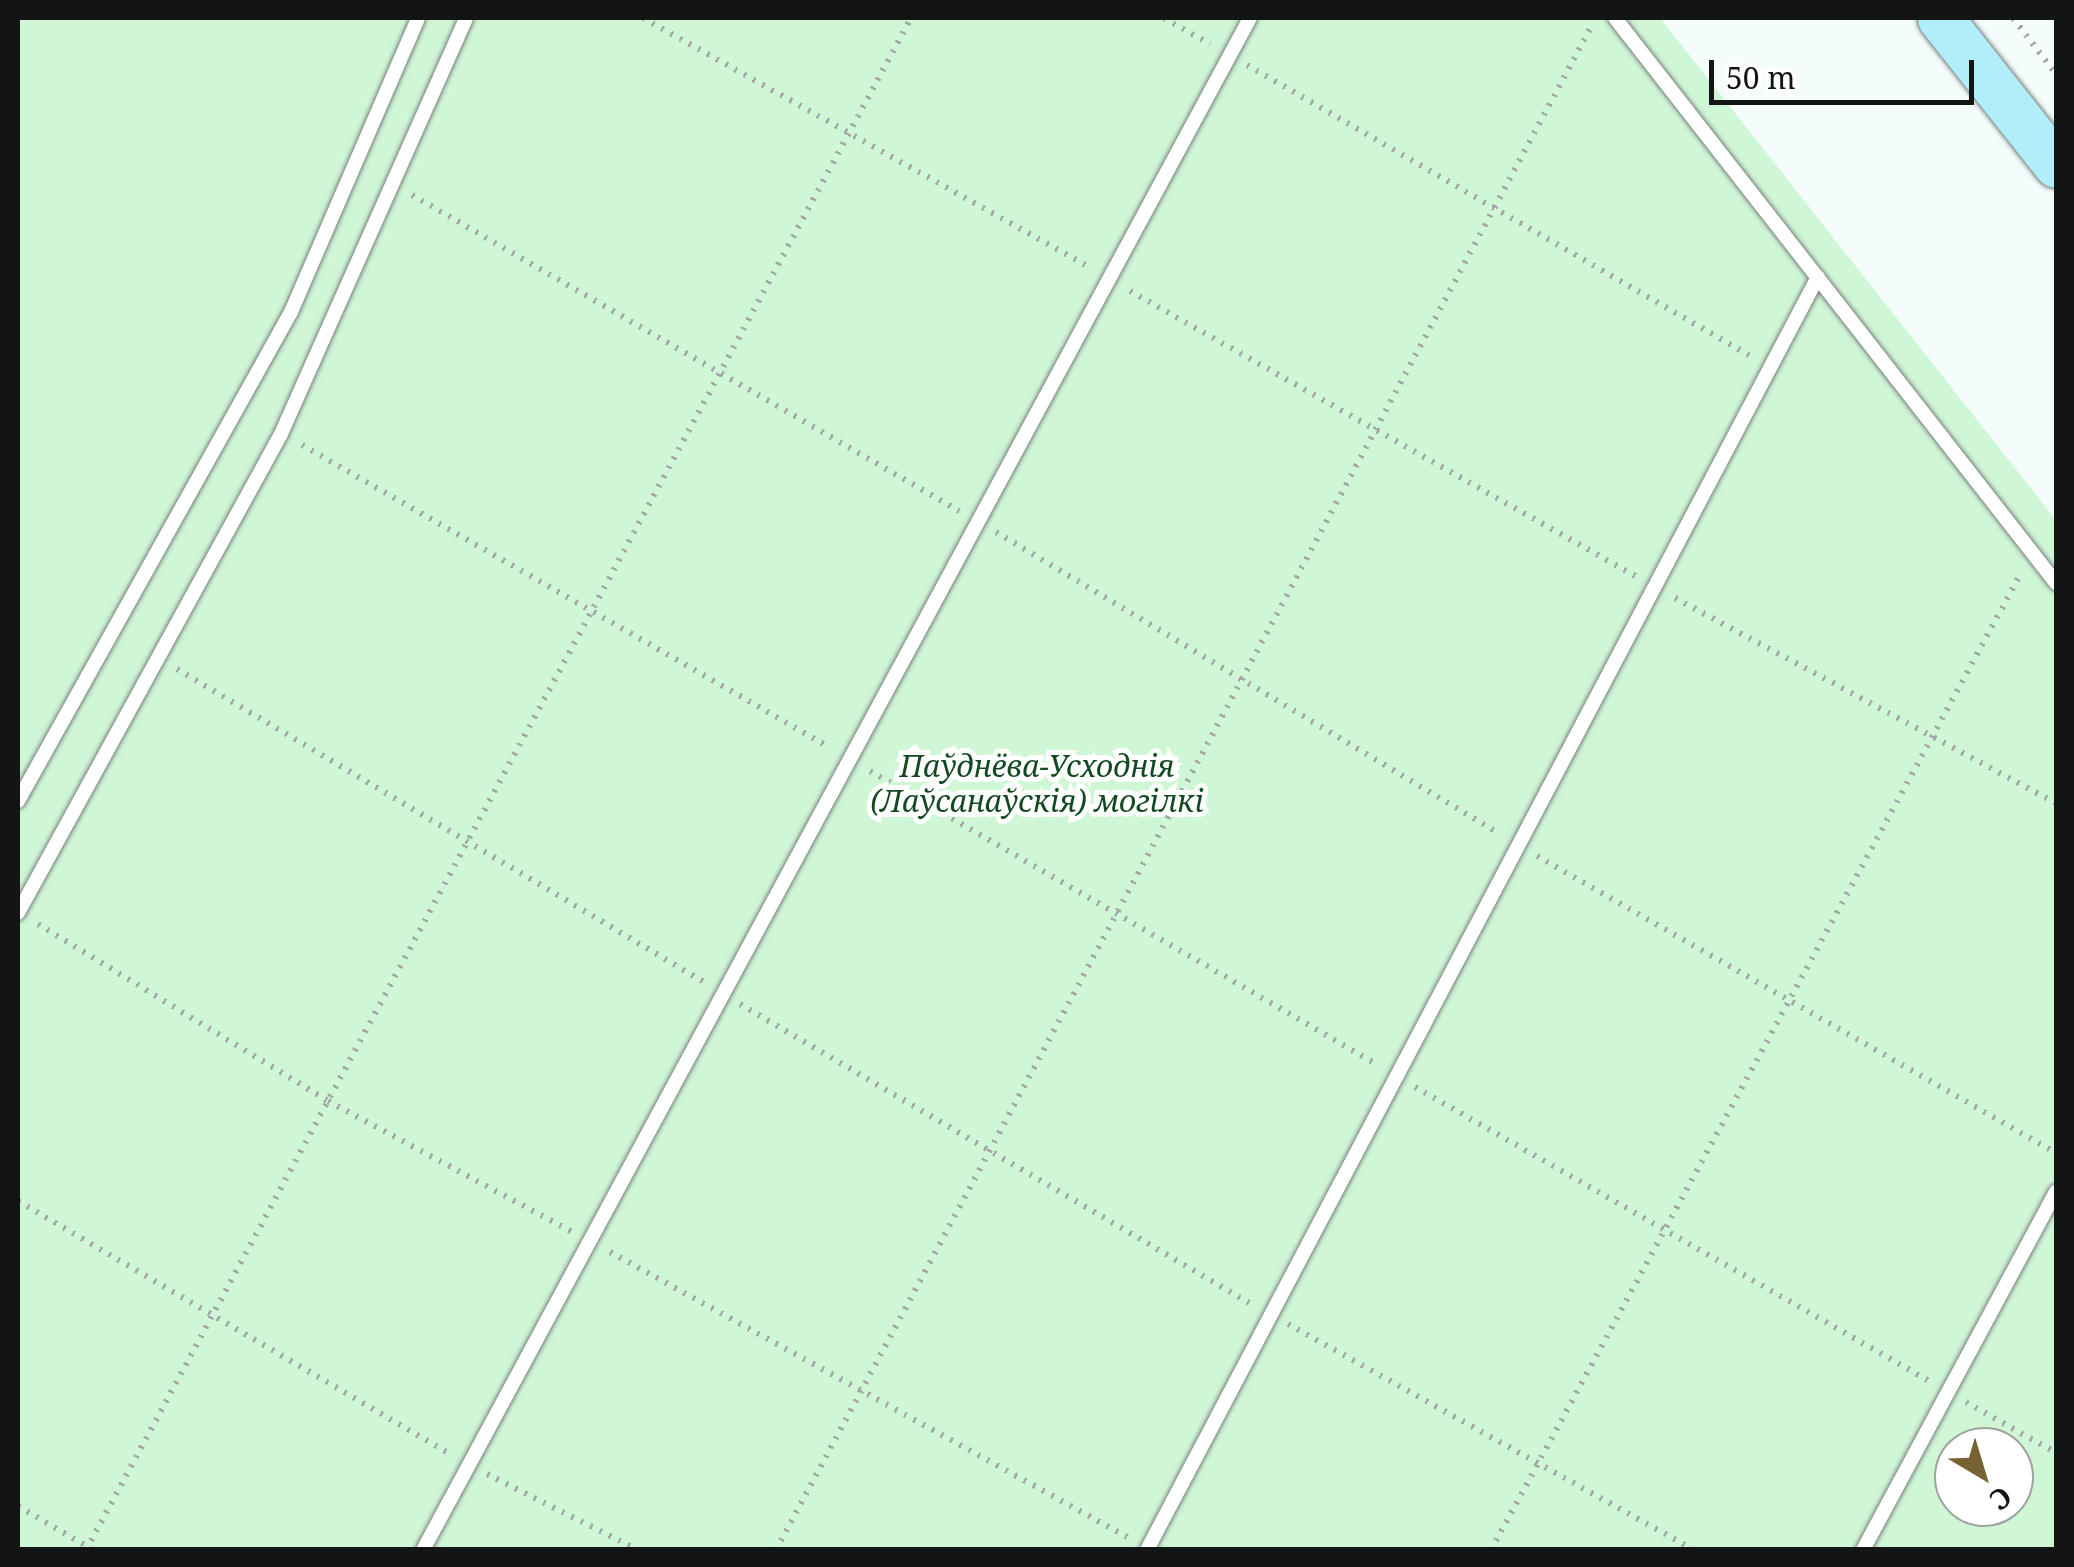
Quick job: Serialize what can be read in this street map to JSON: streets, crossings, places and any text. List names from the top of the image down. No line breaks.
{"parks":["Паўднёва-Усходнія (Лаўсанаўскія) могілкі"],"scale_bar":"50 m","north":"bottom right"}
